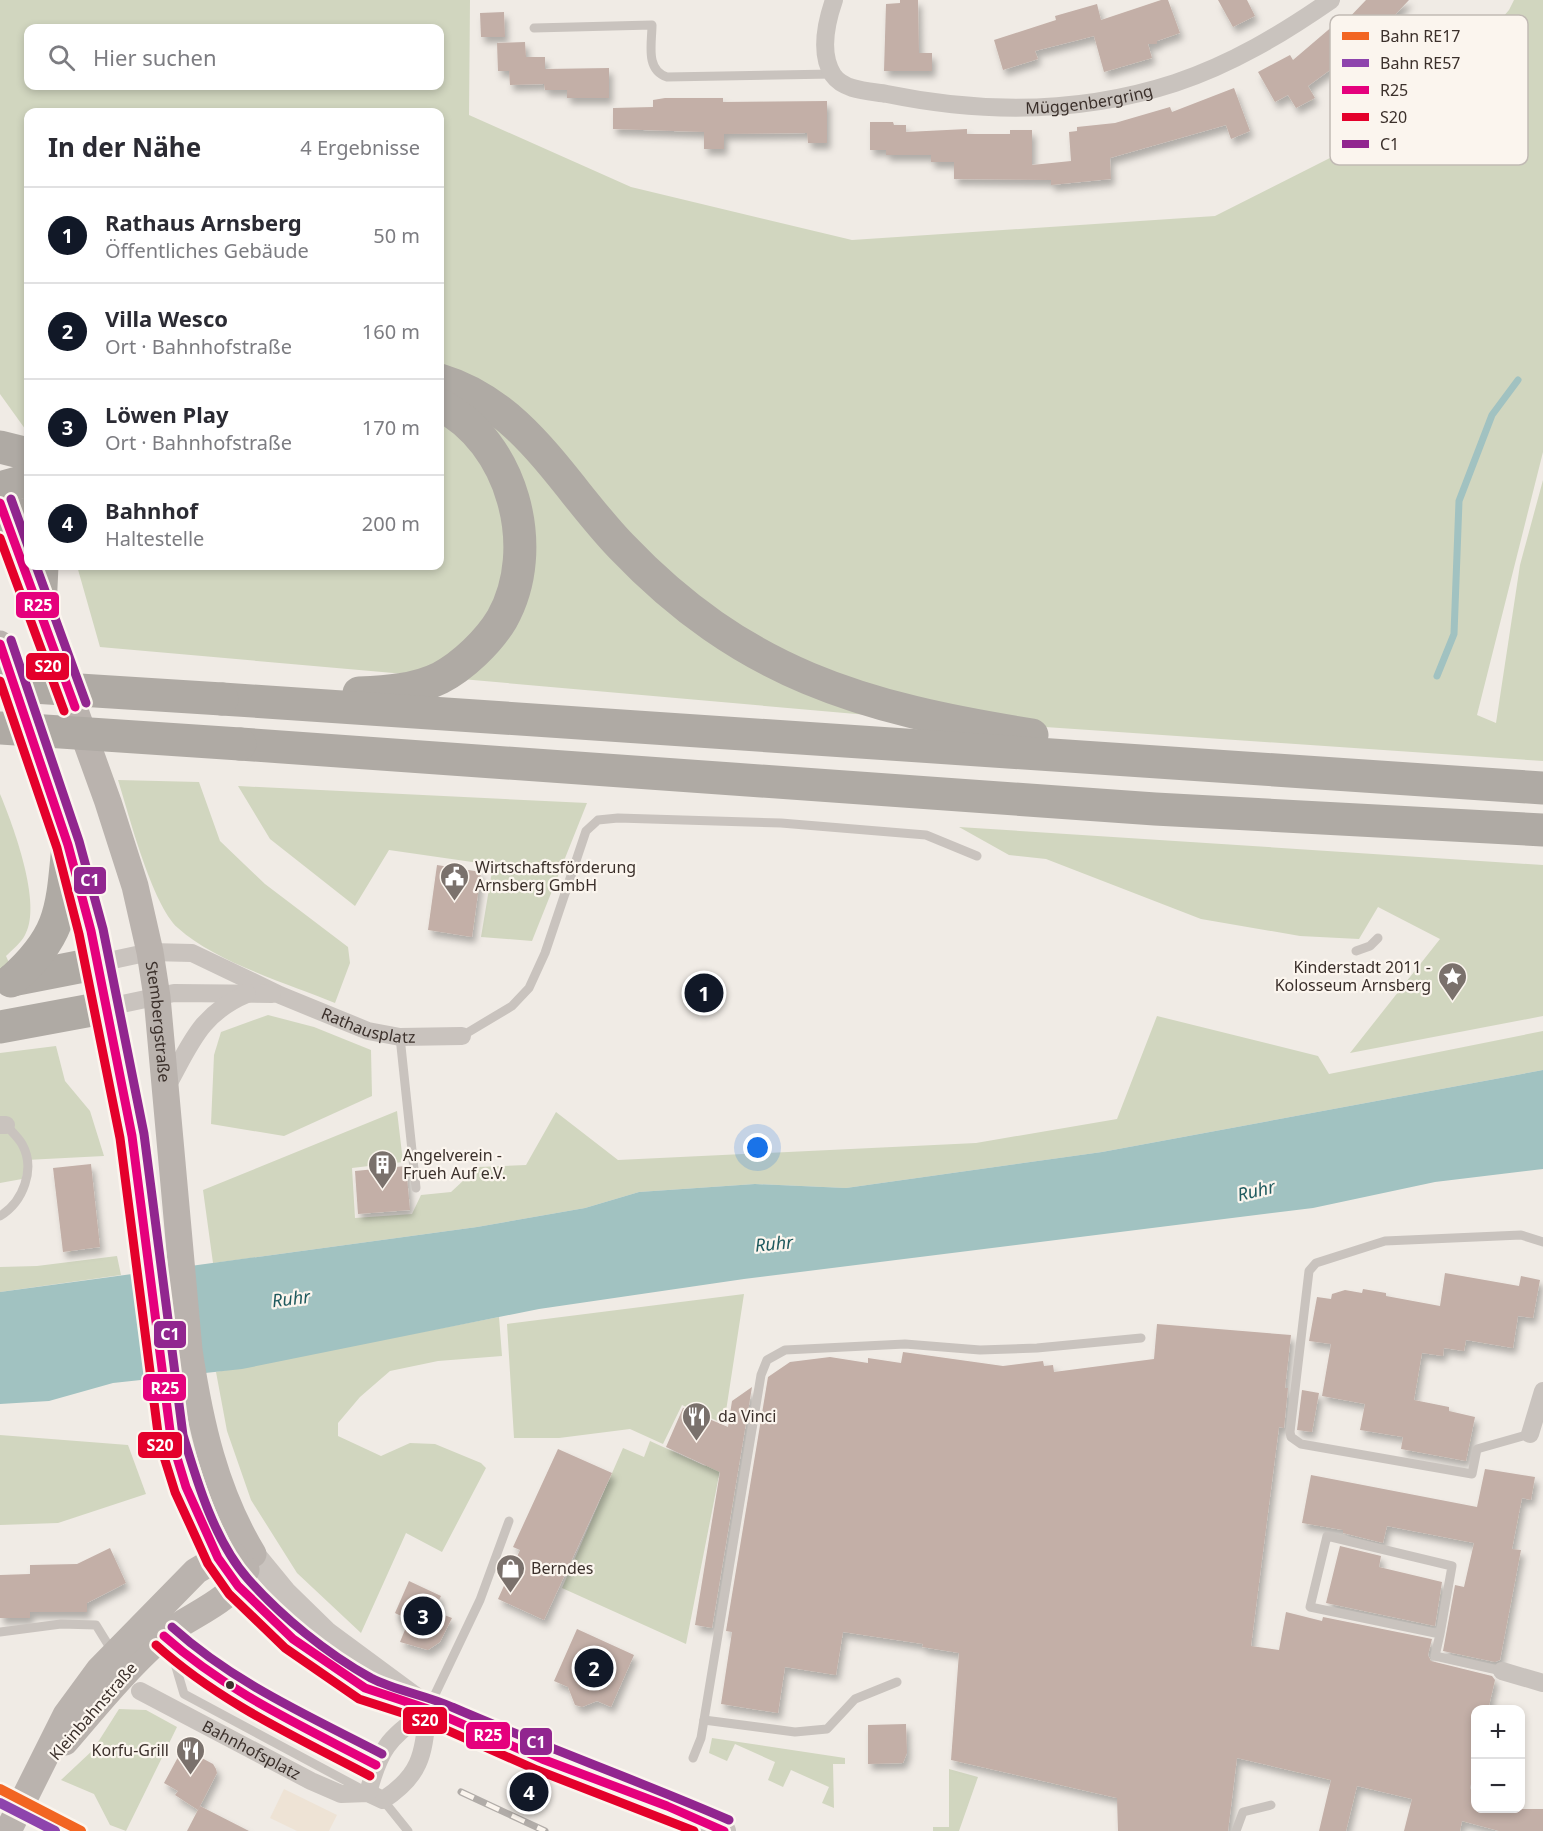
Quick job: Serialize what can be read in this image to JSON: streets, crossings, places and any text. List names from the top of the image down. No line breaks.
{"streets":{"main road":["Stembergstraße","Kleinbahnstraße"],"street":["Müggenbergring","Rathausplatz","Bahnhofsplatz"]},"crossings":[["Stembergstraße","Rathausplatz"],["Stembergstraße","Kleinbahnstraße"]],"water":["Ruhr"],"places":{"public building":["Wirtschaftsförderung Arnsberg GmbH"],"place":["Kinderstadt 2011 - Kolosseum Arnsberg"],"building":["Angelverein - Frueh Auf e.V."],"restaurant":["da Vinci","Korfu-Grill"],"shop":["Berndes"]},"lines":["transit line C1","transit line R25","transit line S20","rail line RE17","rail line RE57"],"legend":["Bahn RE17","Bahn RE57","R25","S20","C1"],"page":{"search":"Hier suchen","heading":["In der Nähe","4 Ergebnisse"],"list":[{"mark":"1","name":"Rathaus Arnsberg","note":"Öffentliches Gebäude","value":"50 m"},{"mark":"2","name":"Villa Wesco","note":"Ort · Bahnhofstraße","value":"160 m"},{"mark":"3","name":"Löwen Play","note":"Ort · Bahnhofstraße","value":"170 m"},{"mark":"4","name":"Bahnhof","note":"Haltestelle","value":"200 m"}],"pins":["1","3","2","4"],"map_buttons":["+","−"]}}
